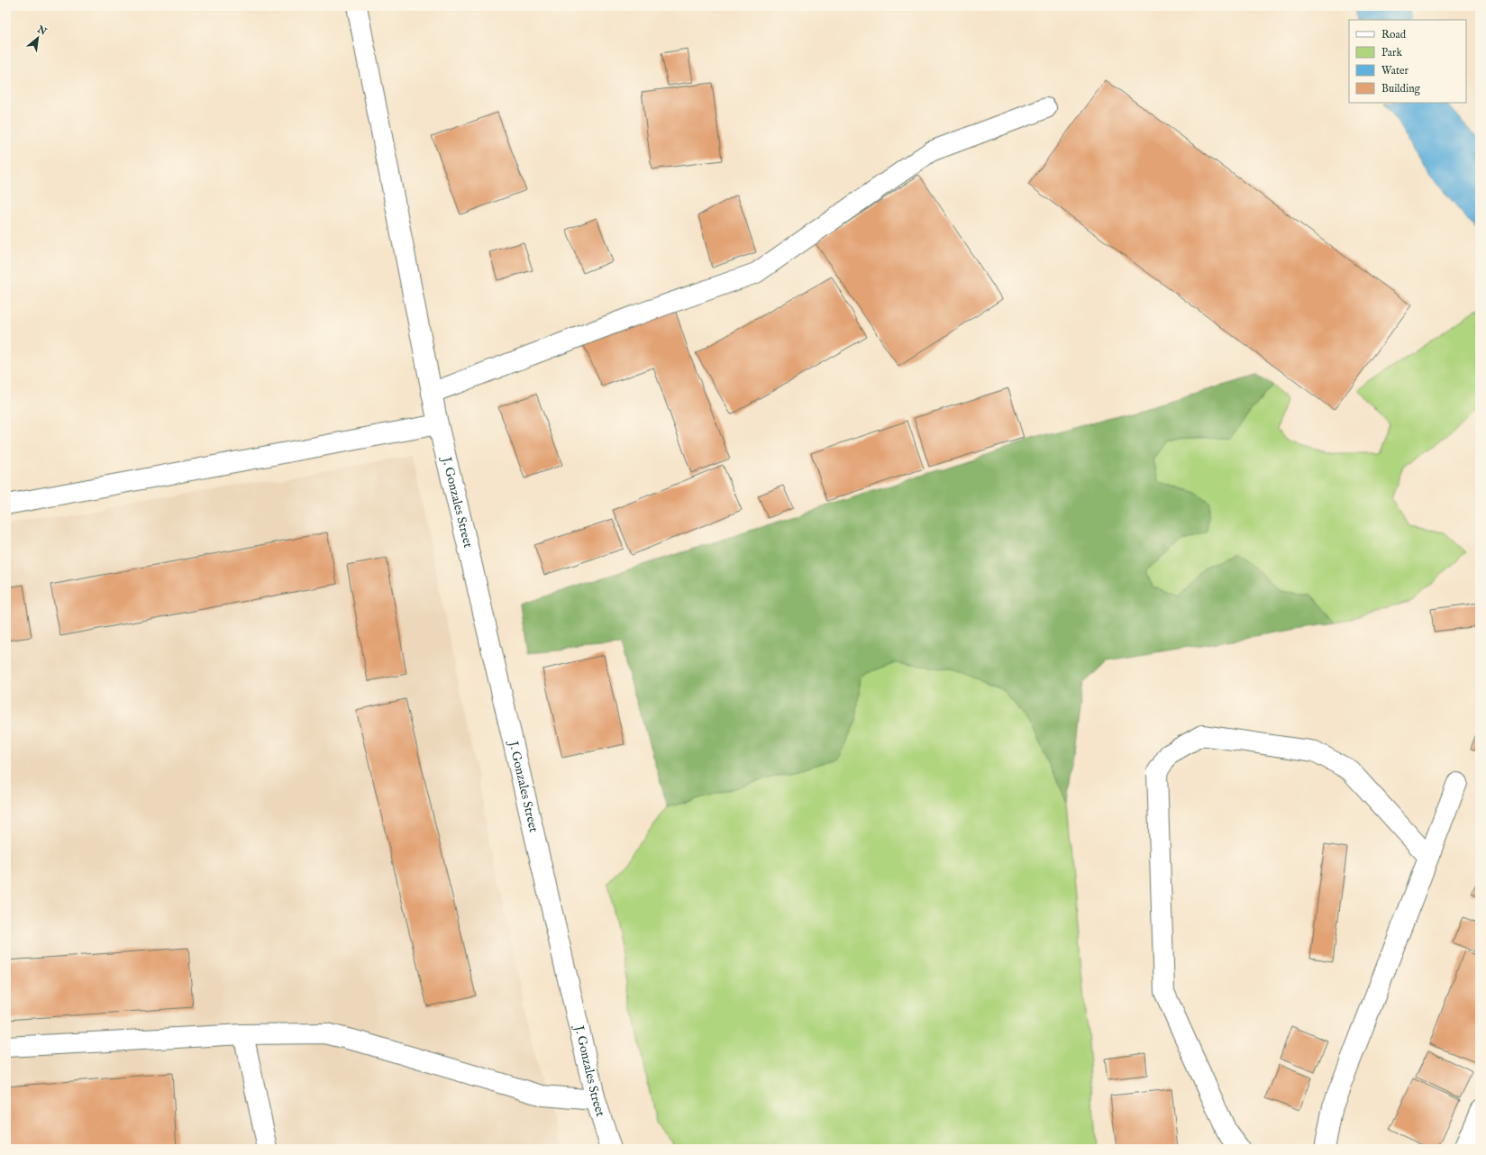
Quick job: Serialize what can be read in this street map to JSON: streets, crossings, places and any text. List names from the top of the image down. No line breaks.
{"streets":{"street":["J. Gonzales Street"]},"legend":["Road","Park","Water","Building"],"north":"top right"}
